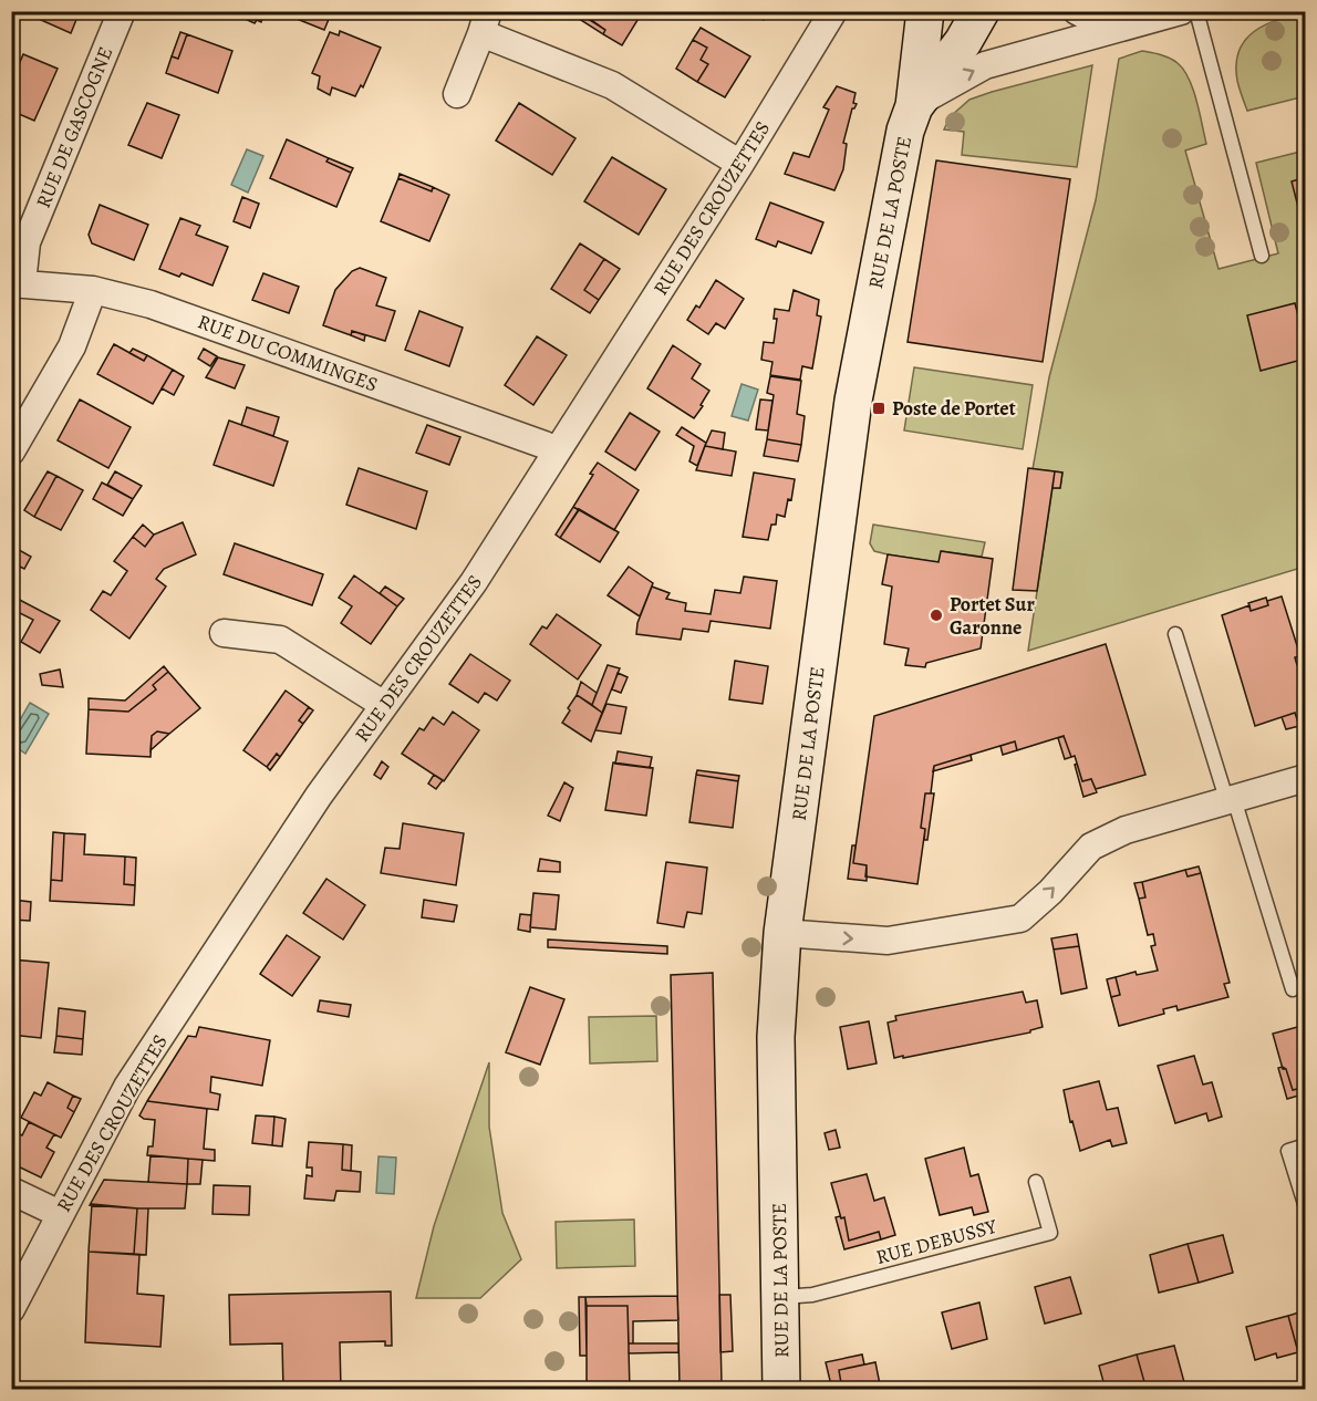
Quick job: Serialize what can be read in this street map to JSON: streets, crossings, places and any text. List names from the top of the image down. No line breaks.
{"streets":{"street":["RUE DE GASCOGNE","RUE DES CROUZETTES","RUE DE LA POSTE","RUE DU COMMINGES"],"lane":["RUE DEBUSSY"]},"crossings":[["RUE DE GASCOGNE","RUE DU COMMINGES"],["RUE DES CROUZETTES","RUE DU COMMINGES"],["RUE DE LA POSTE","RUE DEBUSSY"]],"places":{"transit":["Poste de Portet"],"other":["Portet Sur Garonne"]}}
